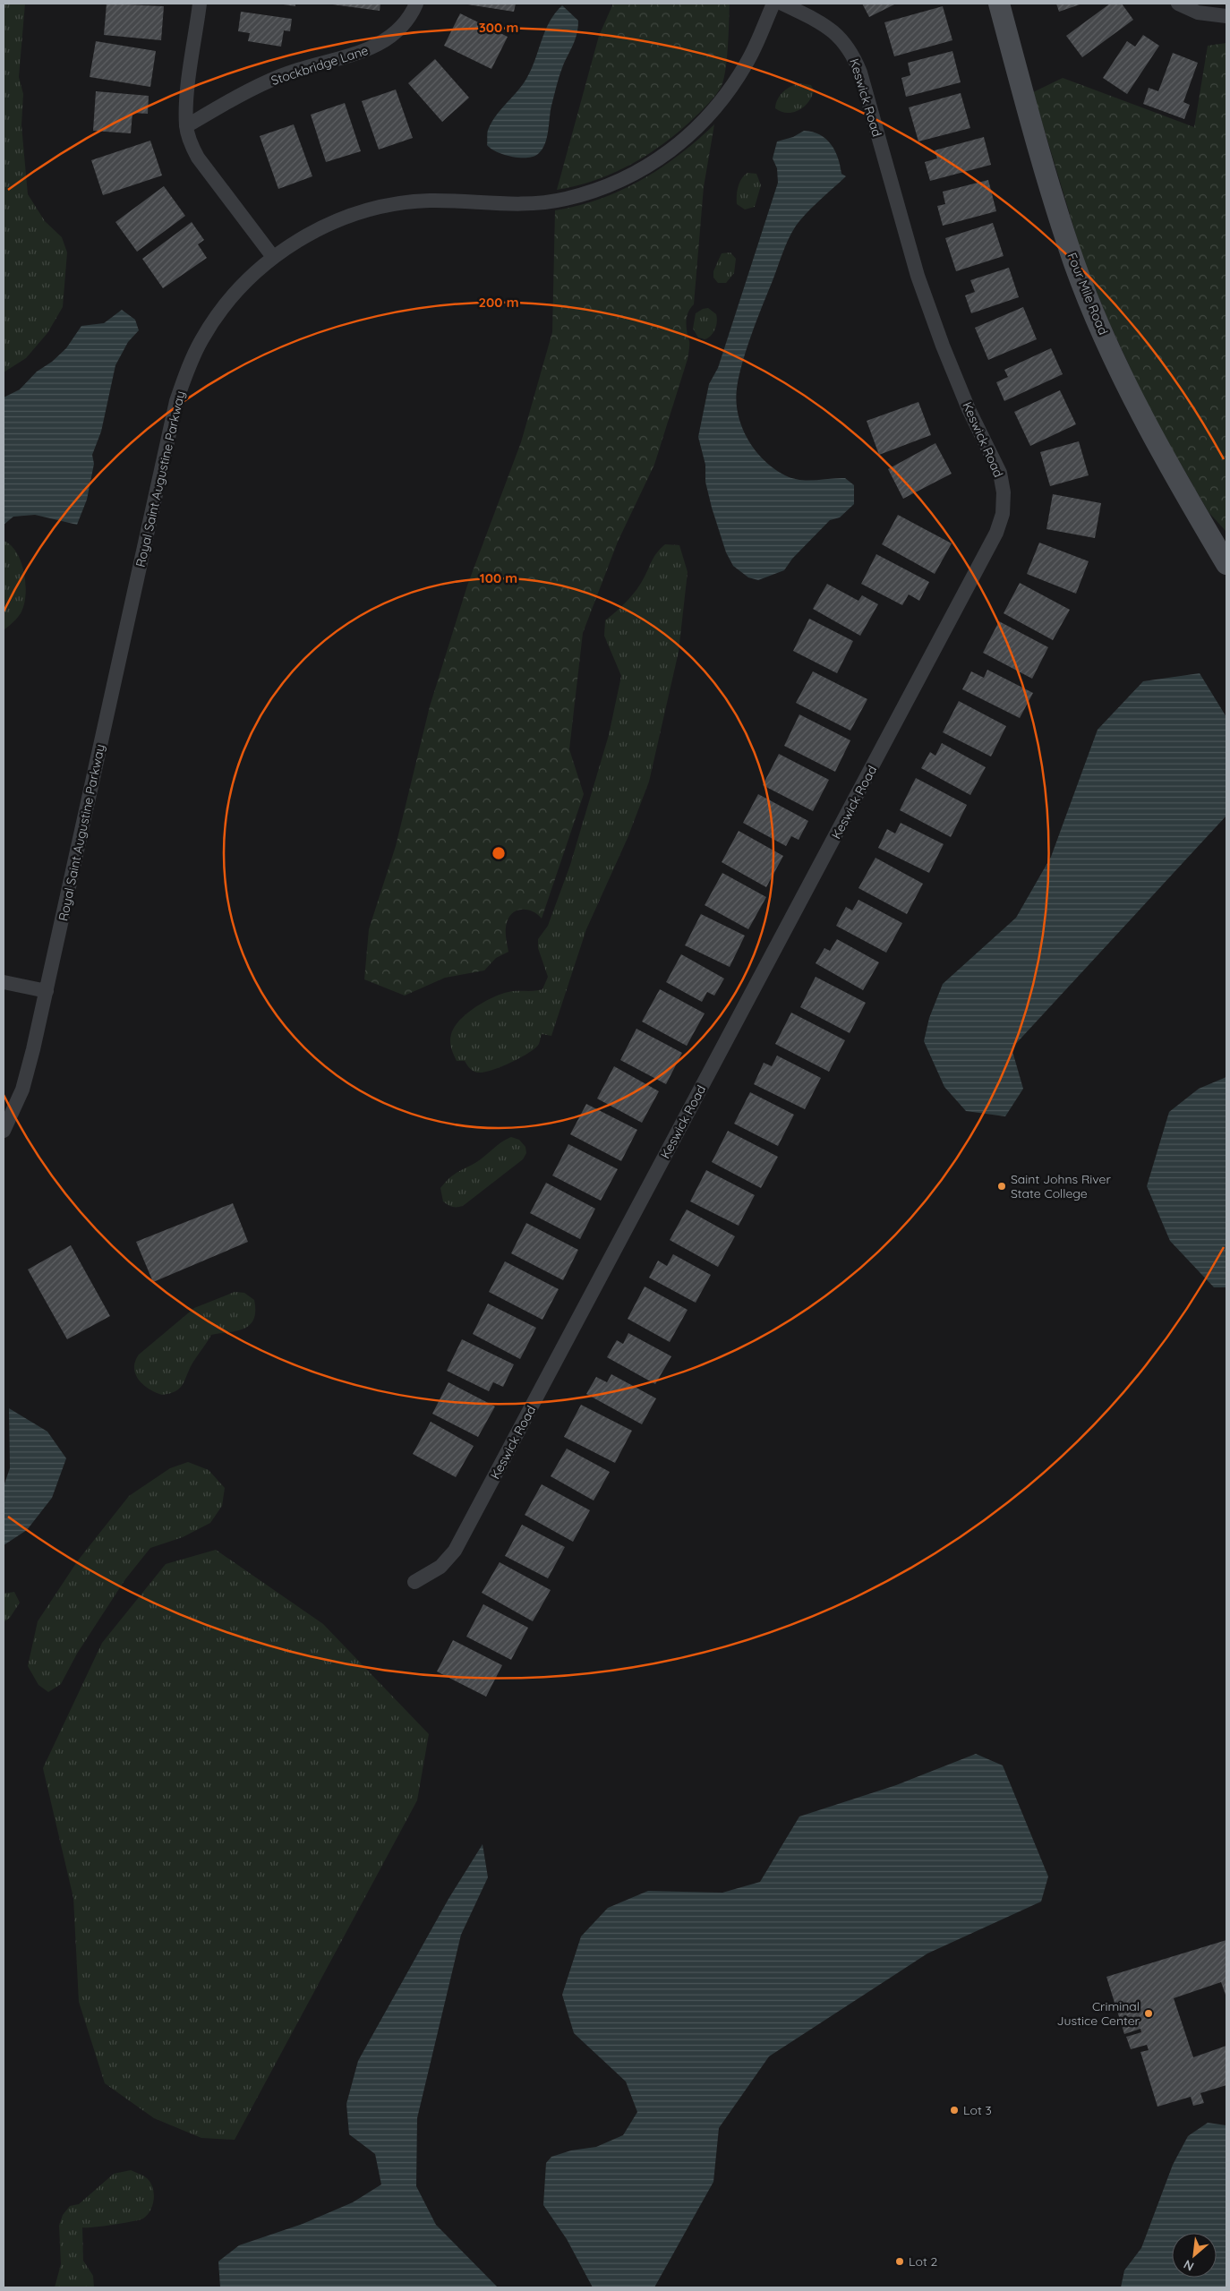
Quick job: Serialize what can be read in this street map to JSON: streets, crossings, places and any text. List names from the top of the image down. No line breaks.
{"streets":{"main road":["Four Mile Road"],"street":["Stockbridge Lane","Keswick Road","Royal Saint Augustine Parkway"]},"places":["Saint Johns River State College","Criminal Justice Center","Lot 3","Lot 2"],"north":"bottom left","rings":["300 m","200 m","100 m"]}
